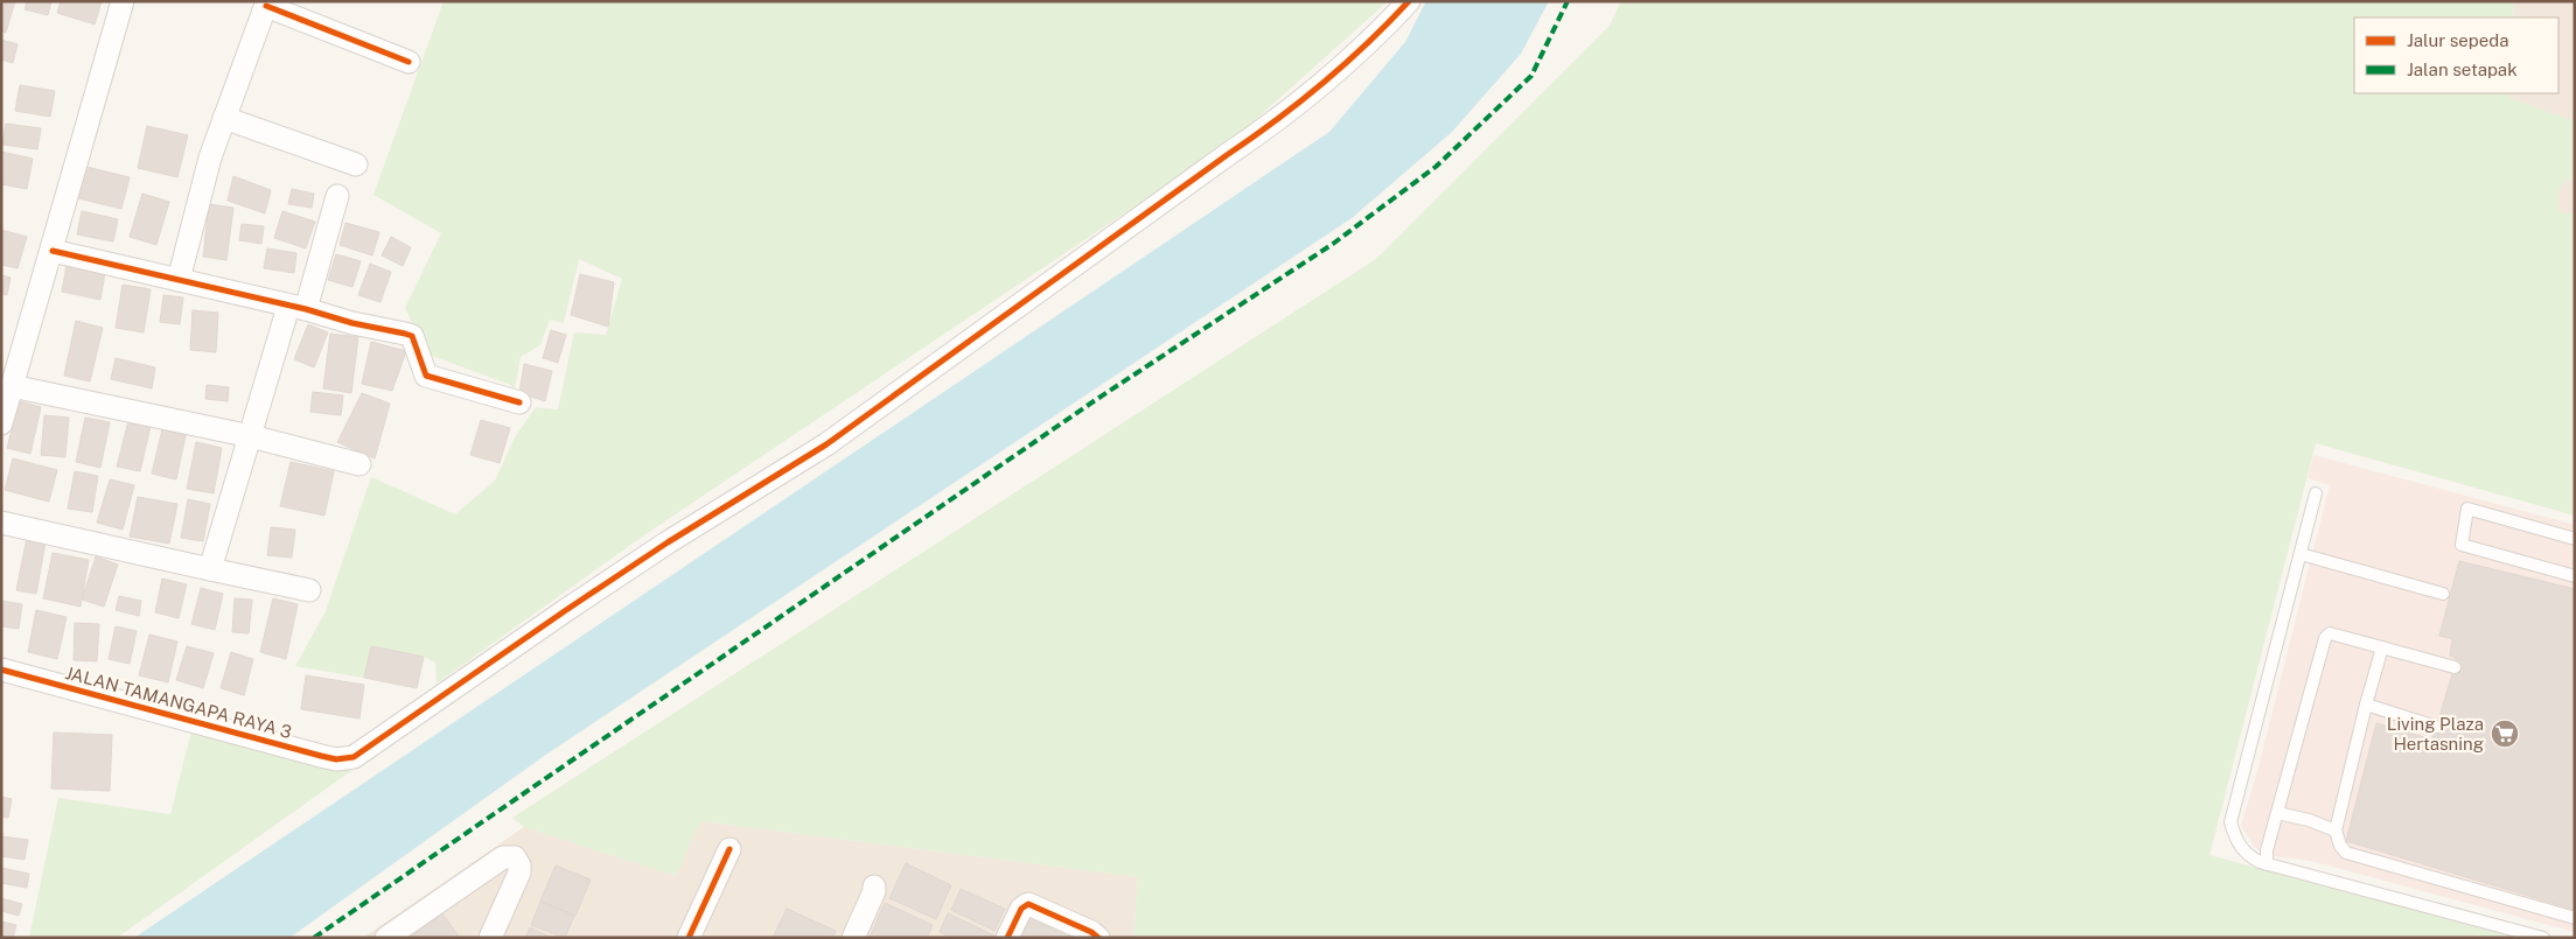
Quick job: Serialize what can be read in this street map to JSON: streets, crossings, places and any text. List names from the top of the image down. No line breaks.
{"streets":{"street":["JALAN TAMANGAPA RAYA 3"]},"places":{"supermarket":["Living Plaza Hertasning"]},"legend":["Jalur sepeda","Jalan setapak"]}
